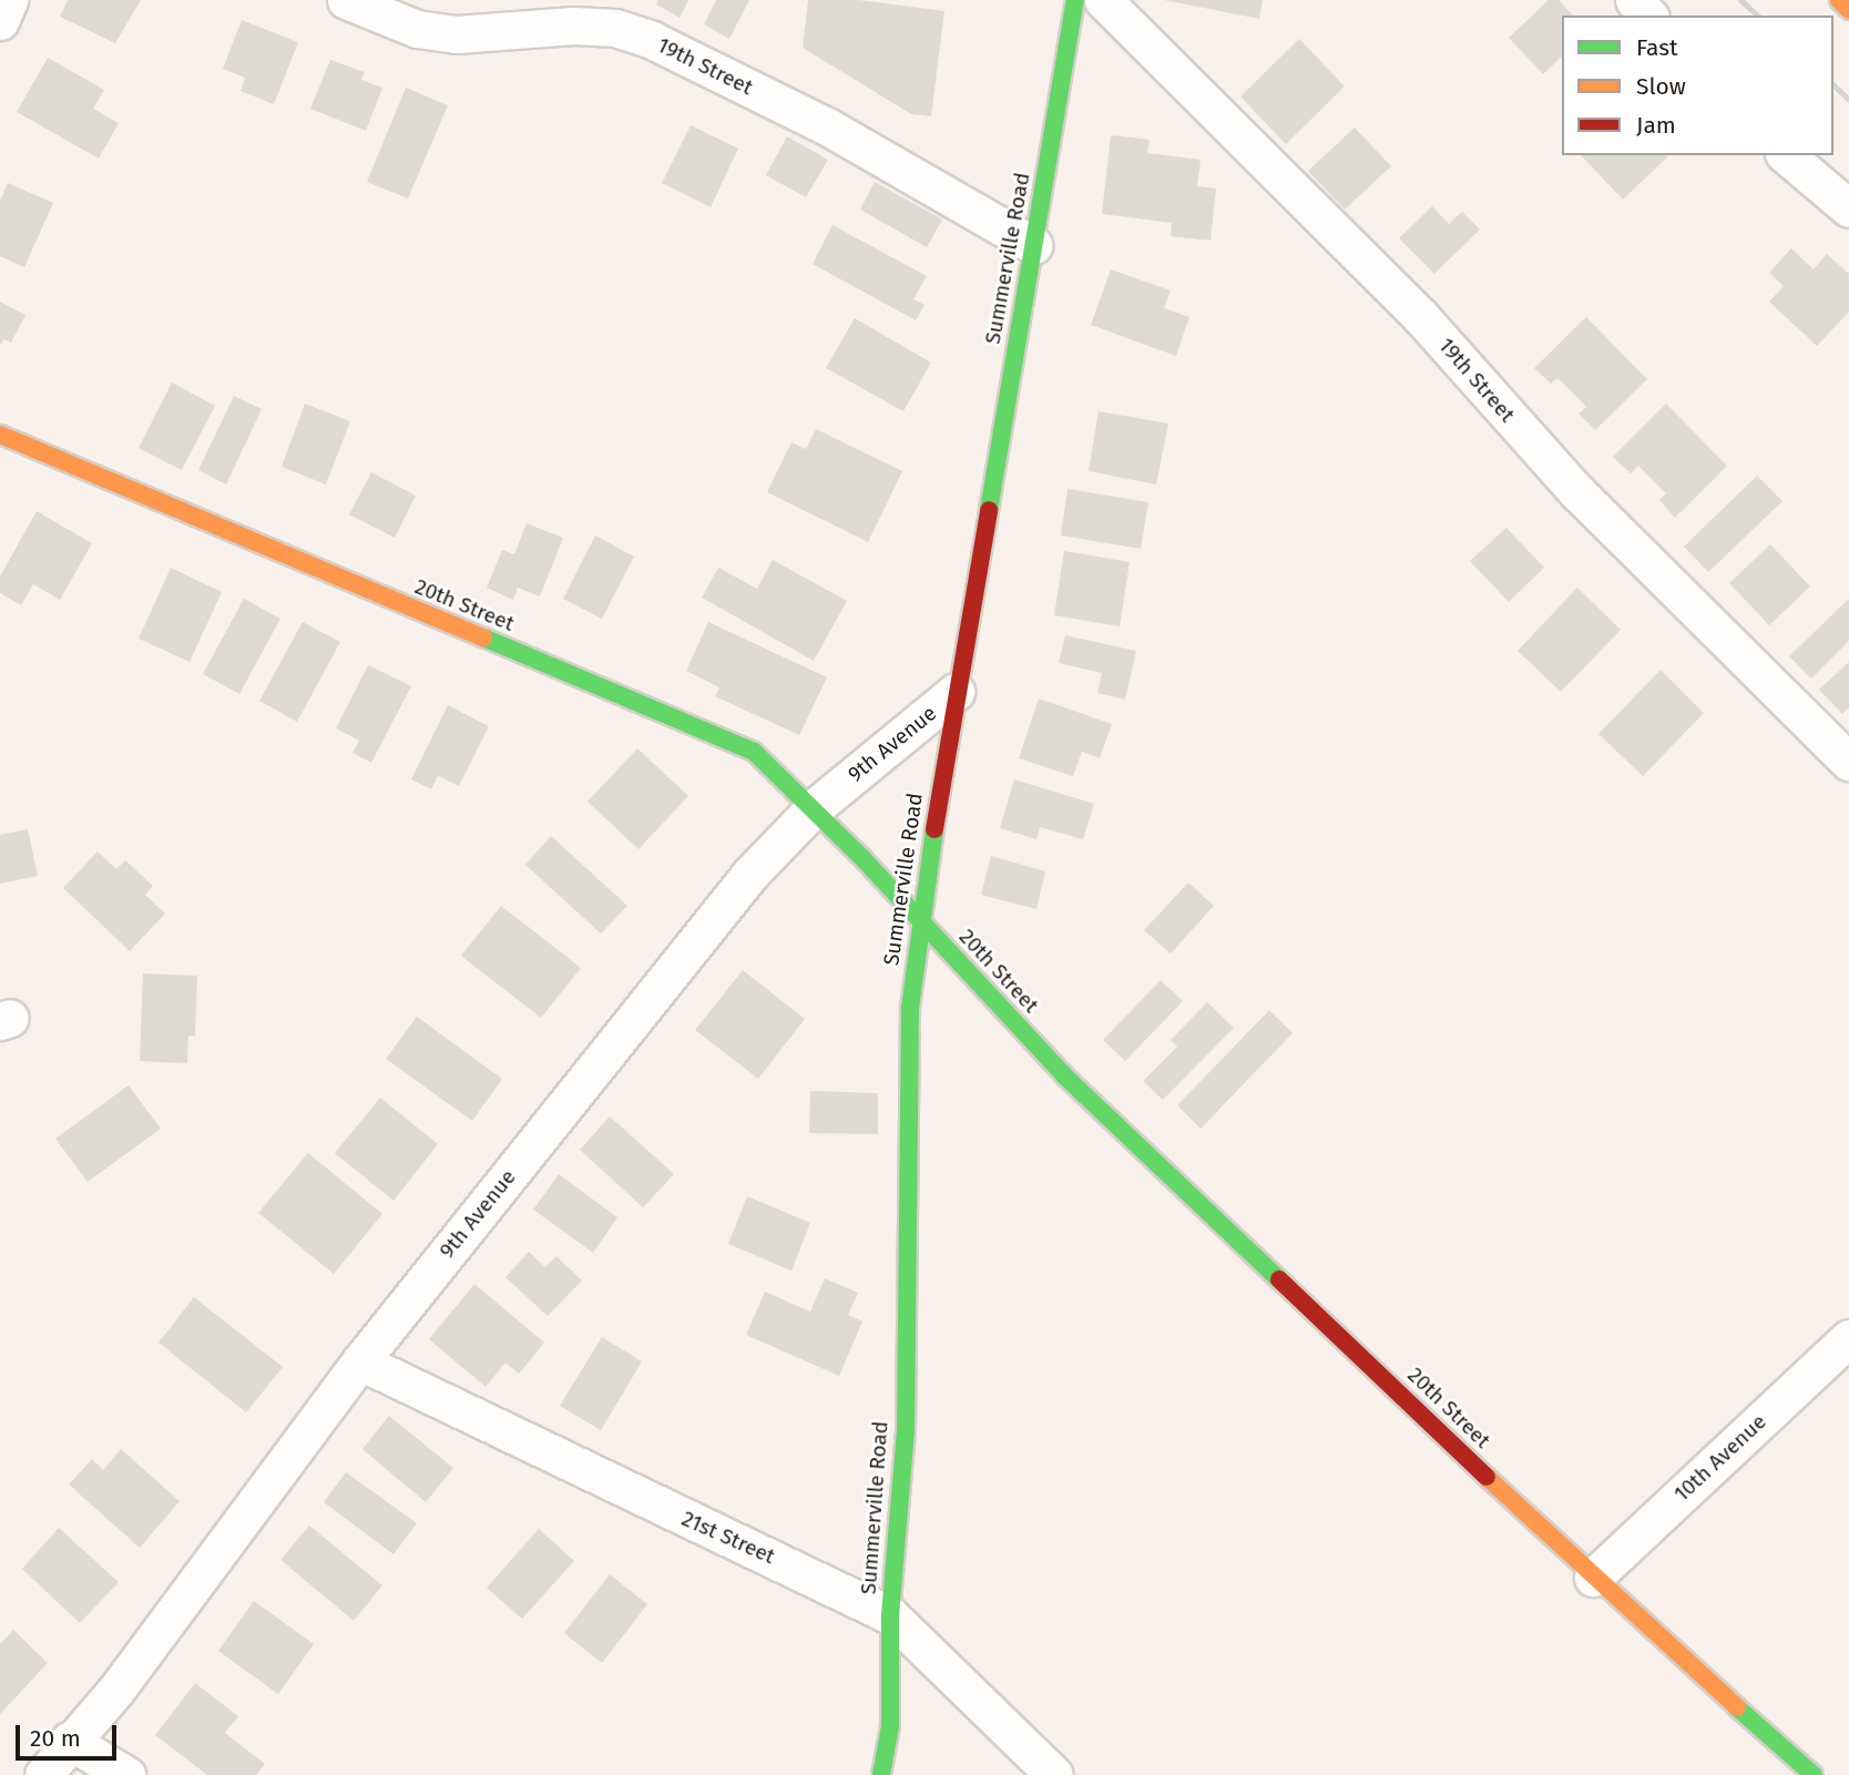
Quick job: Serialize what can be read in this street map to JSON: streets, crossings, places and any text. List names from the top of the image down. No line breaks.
{"streets":{"street":["19th Street","Summerville Road","20th Street","9th Avenue","10th Avenue","21st Street"]},"crossings":[["19th Street","Summerville Road"],["Summerville Road","20th Street"],["Summerville Road","9th Avenue"],["Summerville Road","21st Street"],["20th Street","9th Avenue"],["20th Street","10th Avenue"],["9th Avenue","21st Street"]],"legend":["Fast","Slow","Jam"],"scale_bar":"20 m"}
